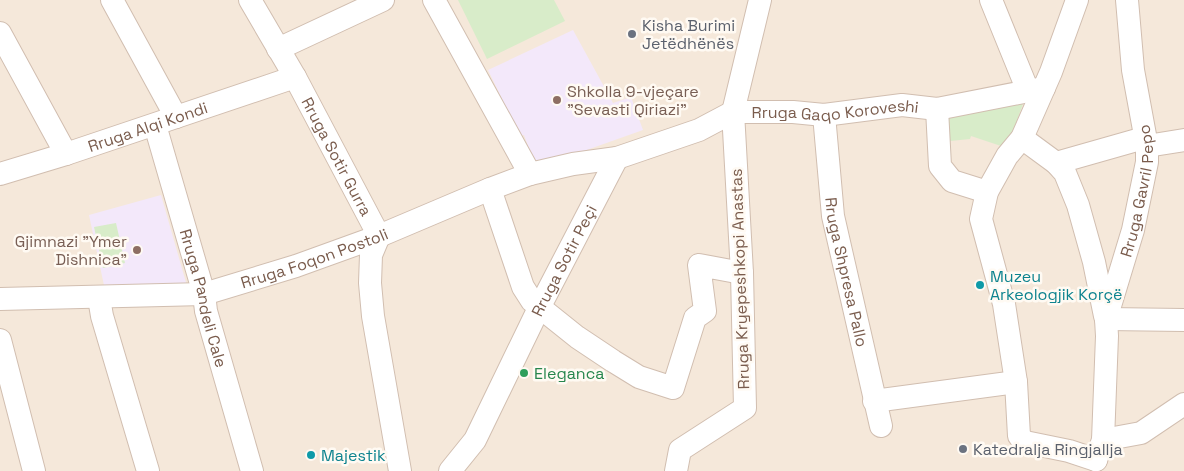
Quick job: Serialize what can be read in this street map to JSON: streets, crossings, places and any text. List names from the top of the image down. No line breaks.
{"streets":{"street":["Rruga Gaqo Koroveshi","Rruga Alqi Kondi","Rruga Sotir Gurra","Rruga Gavril Pepo","Rruga Foqon Postoli","Rruga Sotir Peçi","Rruga Shpresa Pallo","Rruga Kryepeshkopi Anastas","Rruga Pandeli Cale"]},"crossings":[["Rruga Gaqo Koroveshi","Rruga Shpresa Pallo"],["Rruga Gaqo Koroveshi","Rruga Kryepeshkopi Anastas"],["Rruga Alqi Kondi","Rruga Sotir Gurra"],["Rruga Alqi Kondi","Rruga Pandeli Cale"],["Rruga Sotir Gurra","Rruga Foqon Postoli"],["Rruga Foqon Postoli","Rruga Sotir Peçi"],["Rruga Foqon Postoli","Rruga Pandeli Cale"]],"places":["Kisha Burimi Jetëdhënës","Shkolla 9-vjeçare \"Sevasti Qiriazi\"","Gjimnazi \"Ymer Dishnica\"","Muzeu Arkeologjik Korçë","Eleganca","Katedralja Ringjallja","Majestik"]}
